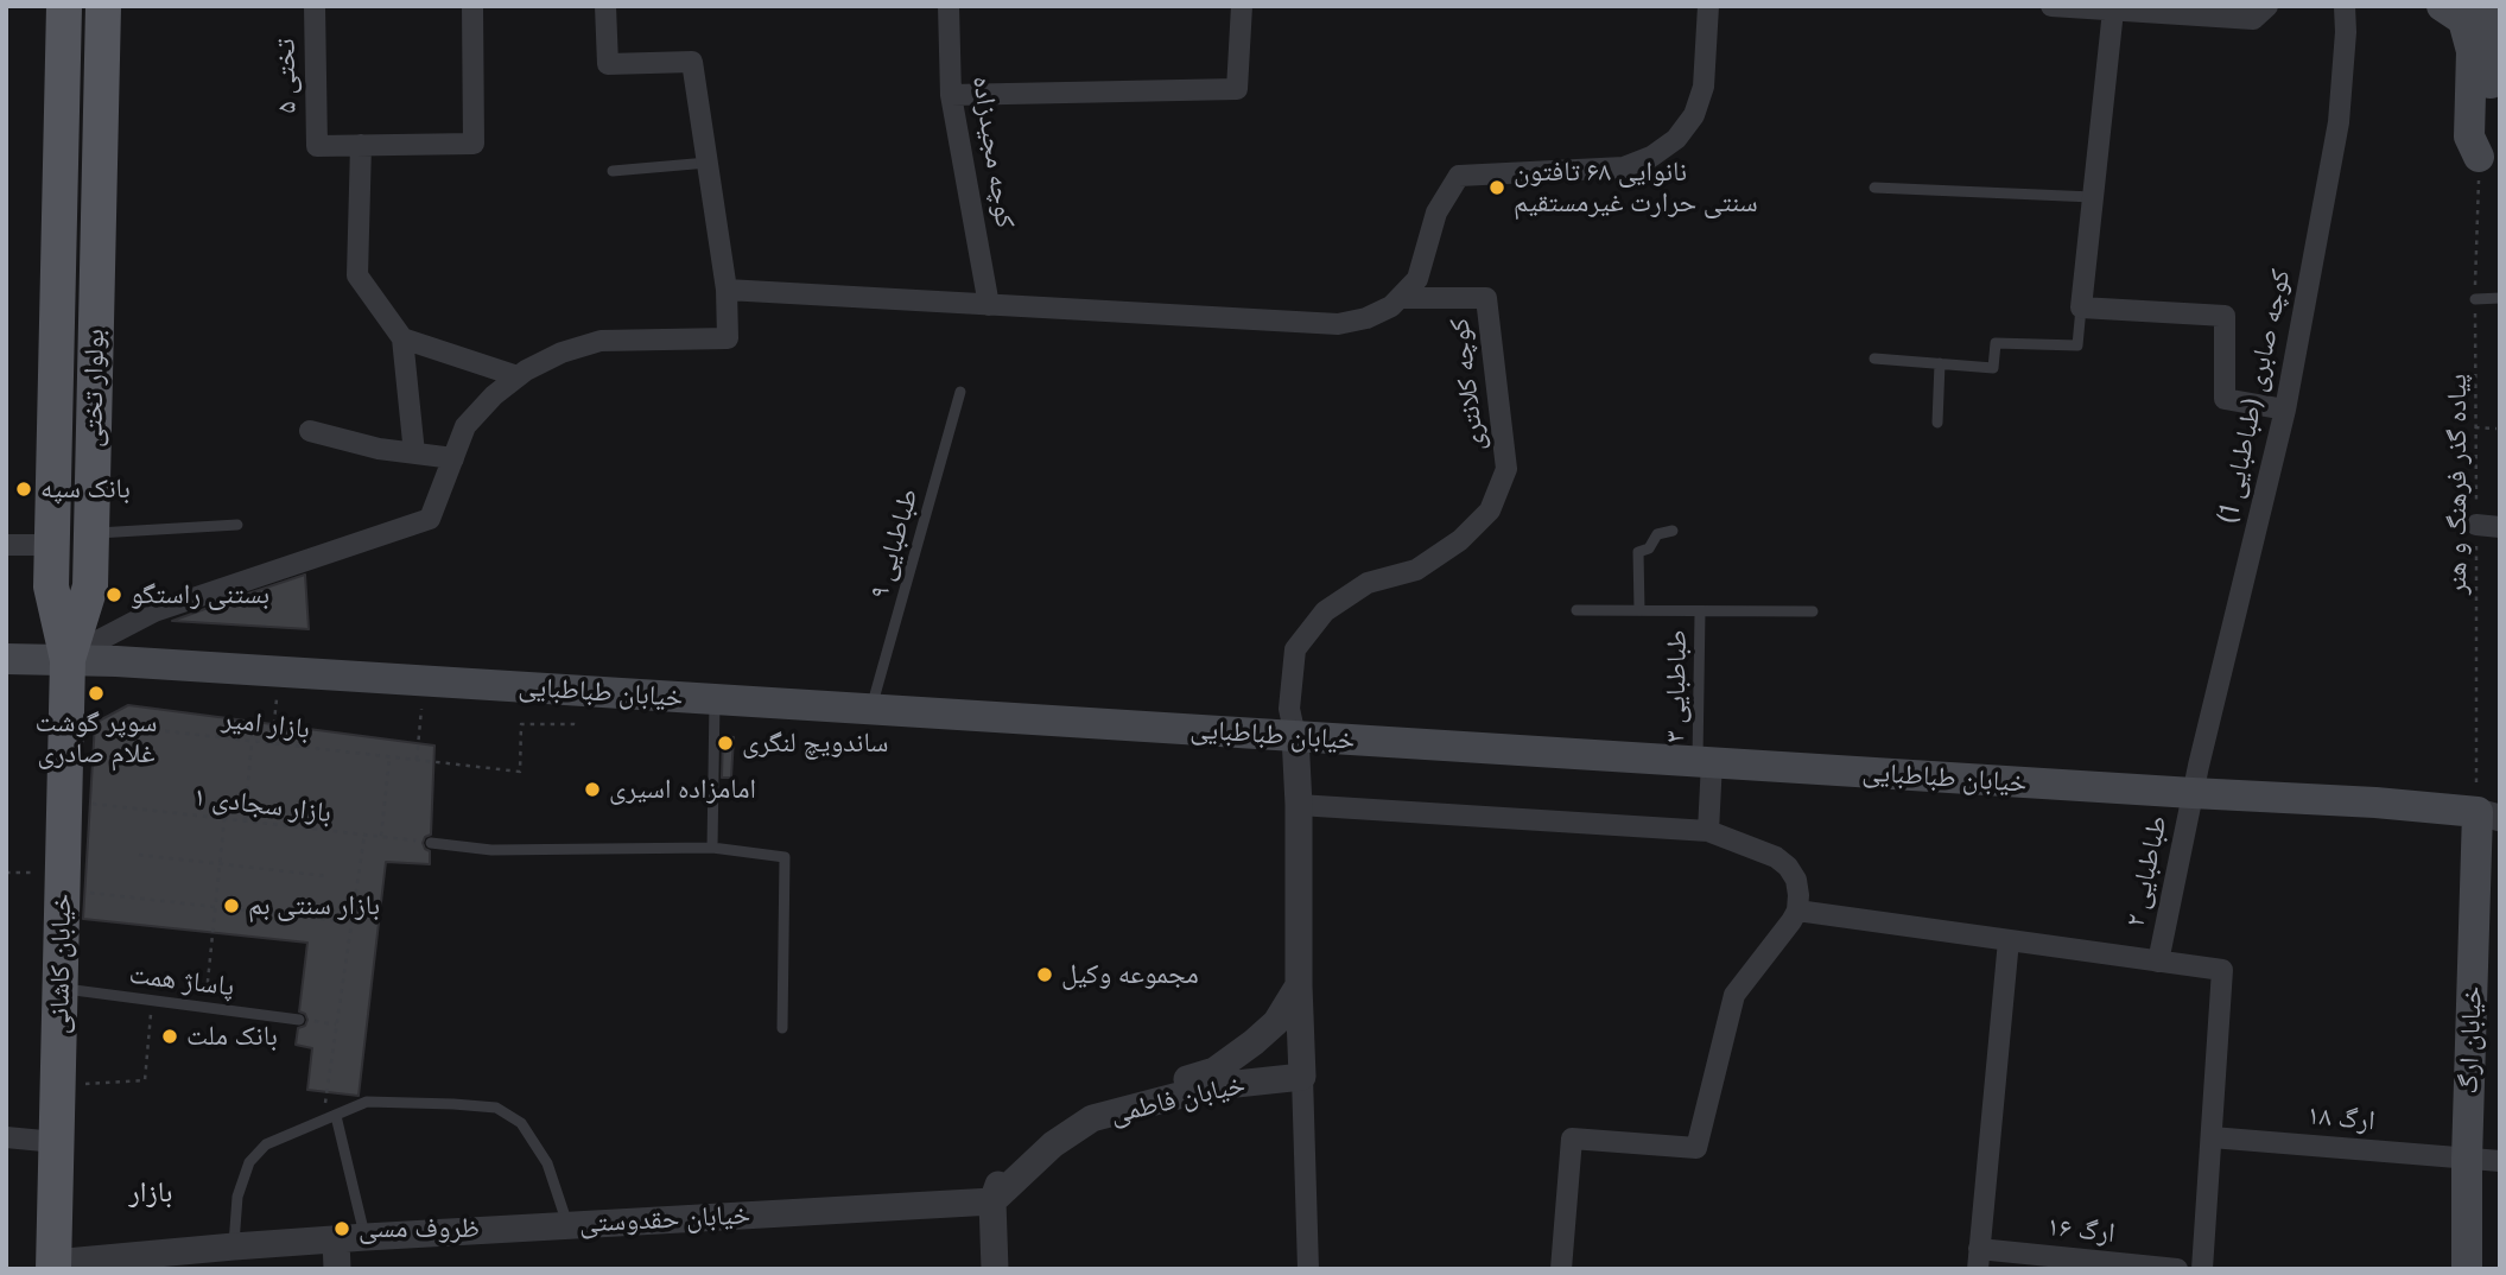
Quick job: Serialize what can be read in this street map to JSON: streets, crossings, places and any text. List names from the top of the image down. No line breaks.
{"streets":{"main road":["بولوار تختی","خیابان طباطبایی","خیابان کاشانی","خیابان ارگ"],"street":["تختی ۵","کوچه مجیدزاده","کوچه کلانتری","کوچه صابری (طباطبایی 1)","طباطبایی ۲","خیابان فاطمی","ارگ ۱۸","خیابان حقدوستی","ارگ ۱۶"],"lane":["طباطبایی ۹","طباطبایی ۳","پاساژ همت"],"path":["پیاده گذر فرهنگ و هنر","بازار امیر","بازار سجادی ۱"]},"crossings":[["کوچه کلانتری","خیابان طباطبایی"],["بولوار تختی","خیابان طباطبایی"],["بولوار تختی","خیابان کاشانی"],["کوچه صابری (طباطبایی 1)","خیابان طباطبایی"],["کوچه صابری (طباطبایی 1)","طباطبایی ۲"],["پیاده گذر فرهنگ و هنر","خیابان طباطبایی"],["پیاده گذر فرهنگ و هنر","خیابان ارگ"],["طباطبایی ۹","خیابان طباطبایی"],["طباطبایی ۳","خیابان طباطبایی"],["خیابان طباطبایی","طباطبایی ۲"],["خیابان طباطبایی","خیابان کاشانی"],["خیابان طباطبایی","خیابان ارگ"],["خیابان کاشانی","پاساژ همت"],["خیابان کاشانی","خیابان حقدوستی"],["خیابان ارگ","ارگ ۱۸"],["خیابان فاطمی","خیابان حقدوستی"]],"districts":["بازار"],"places":["نانوایی ۶۸ تافتون سنتی حرارت غیرمستقیم","بانک سپه","بستنی راستگو","سوپر گوشت غلام صادری","ساندویچ لنگری","امامزاده اسیری","بازار سنتی بم","مجموعه وکیل","بانک ملت","ظروف مسی"]}
